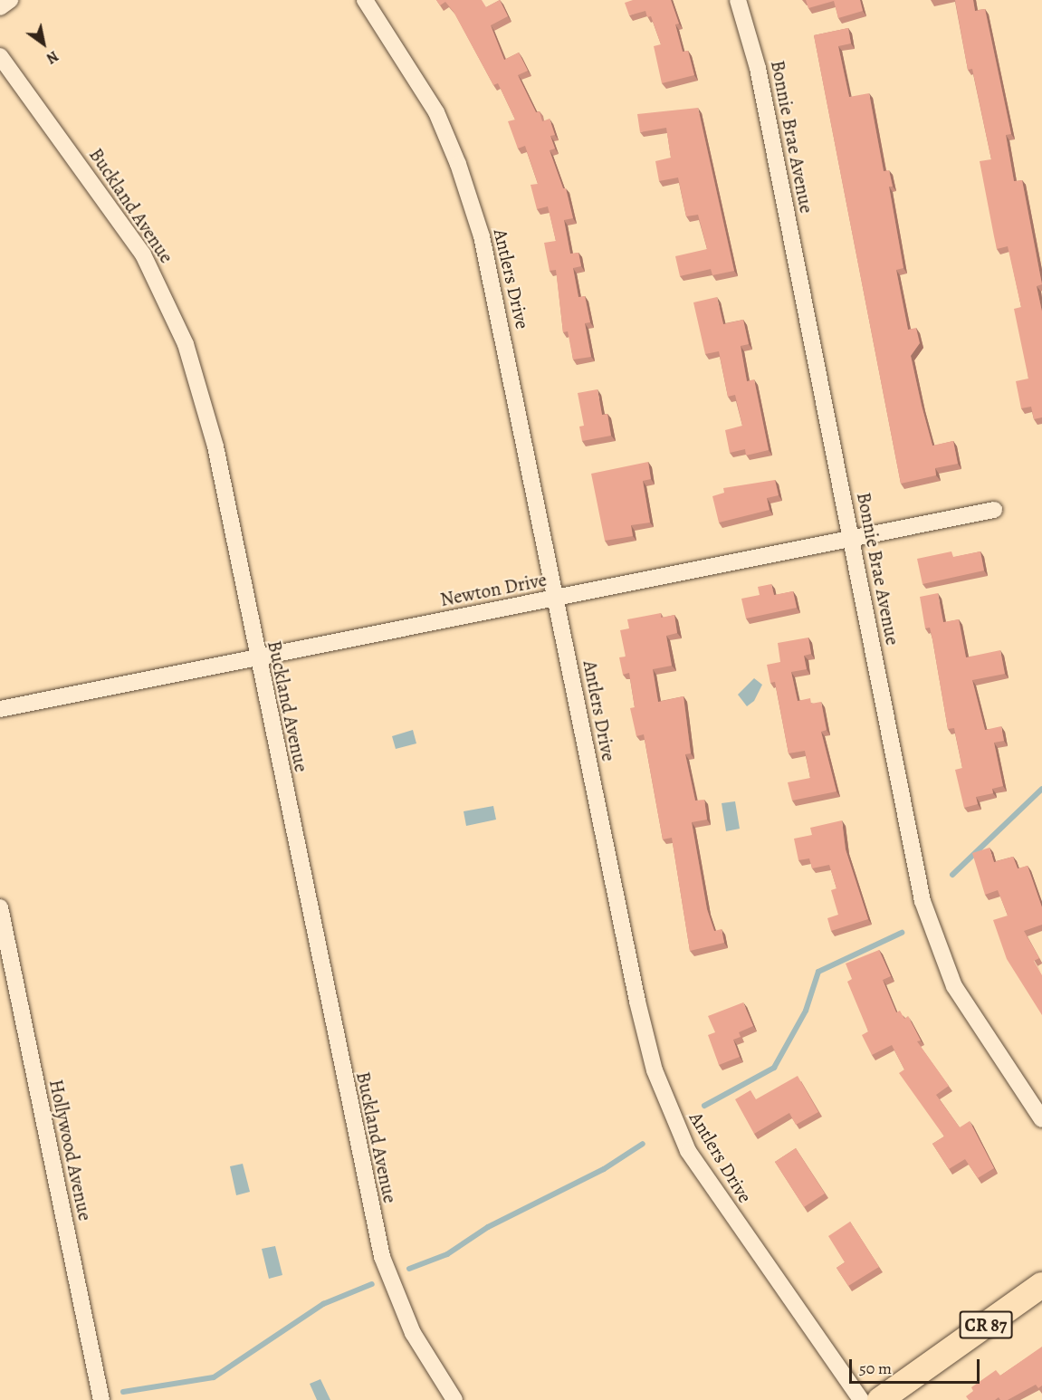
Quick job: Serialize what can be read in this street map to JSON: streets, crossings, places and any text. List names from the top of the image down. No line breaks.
{"streets":{"main road":["CR 87"],"street":["Bonnie Brae Avenue","Buckland Avenue","Antlers Drive","Newton Drive","Hollywood Avenue"]},"crossings":[["Bonnie Brae Avenue","Newton Drive"],["Buckland Avenue","Newton Drive"],["Antlers Drive","Newton Drive"]],"scale_bar":"50 m","north":"bottom right"}
